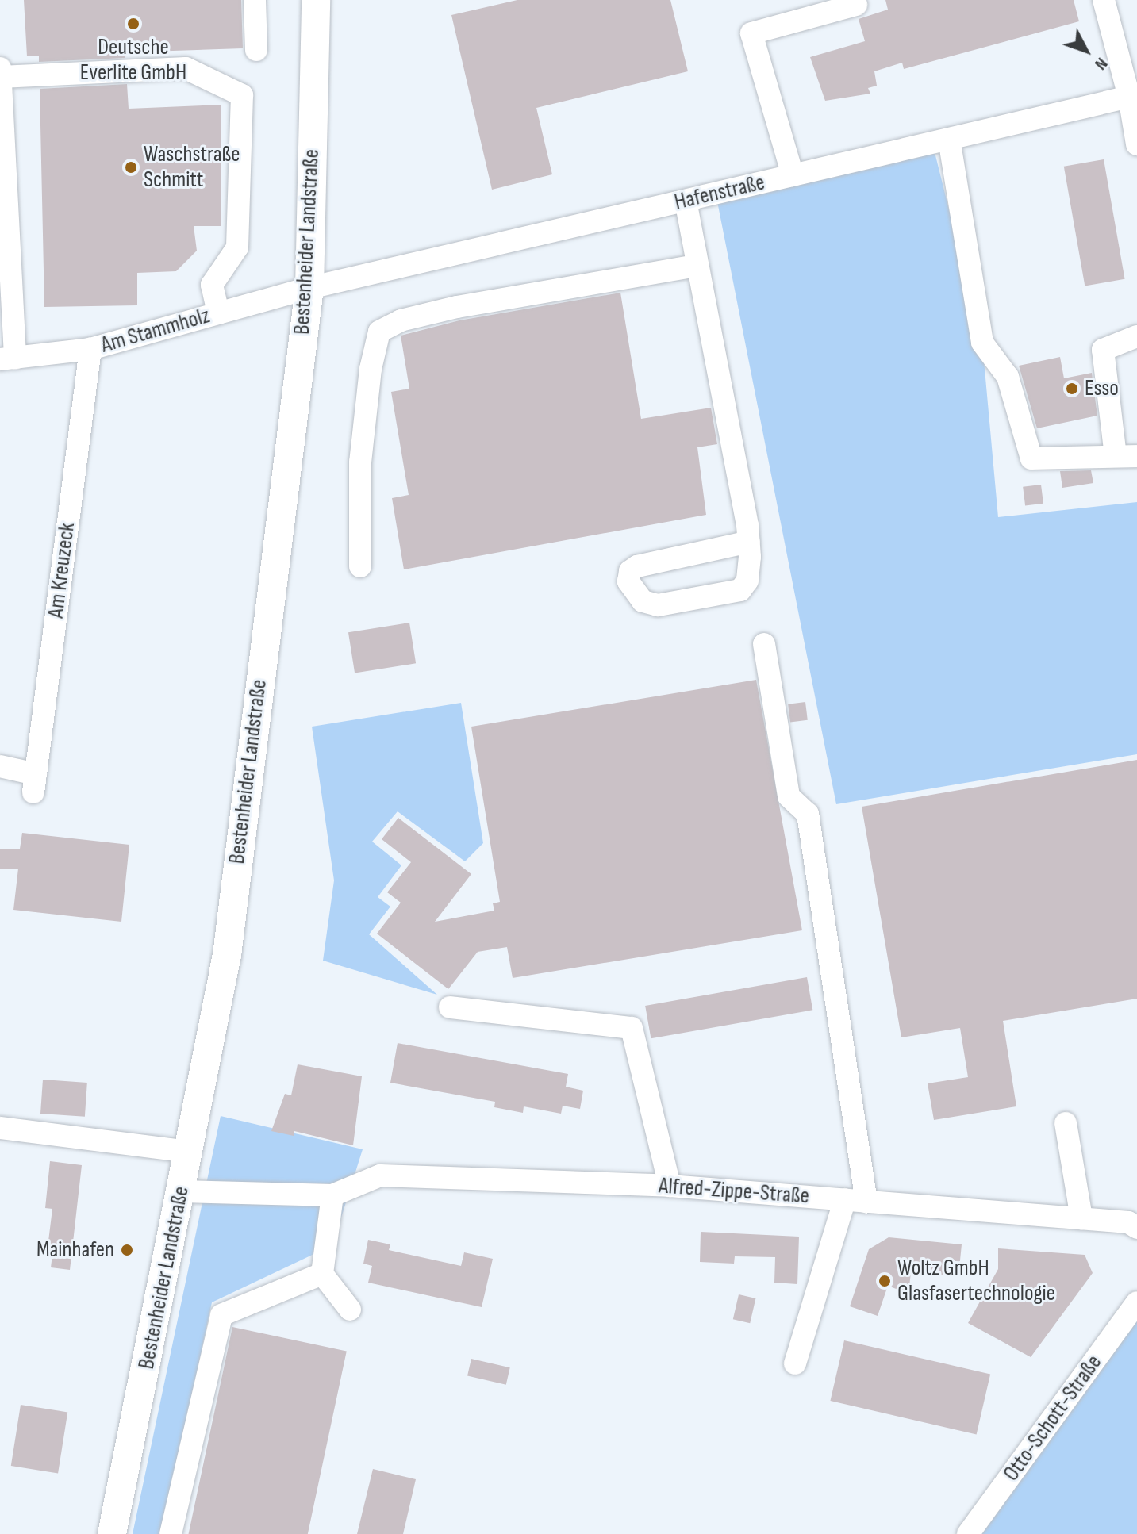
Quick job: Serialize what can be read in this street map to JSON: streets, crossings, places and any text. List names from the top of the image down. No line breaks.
{"streets":{"main road":["Bestenheider Landstraße"],"street":["Hafenstraße","Am Stammholz","Am Kreuzeck","Alfred-Zippe-Straße","Otto-Schott-Straße"]},"crossings":[["Hafenstraße","Bestenheider Landstraße"],["Hafenstraße","Am Stammholz"],["Bestenheider Landstraße","Am Stammholz"],["Am Stammholz","Am Kreuzeck"]],"places":["Deutsche Everlite GmbH","Waschstraße Schmitt","Esso","Mainhafen","Woltz GmbH Glasfasertechnologie"],"north":"bottom right"}
